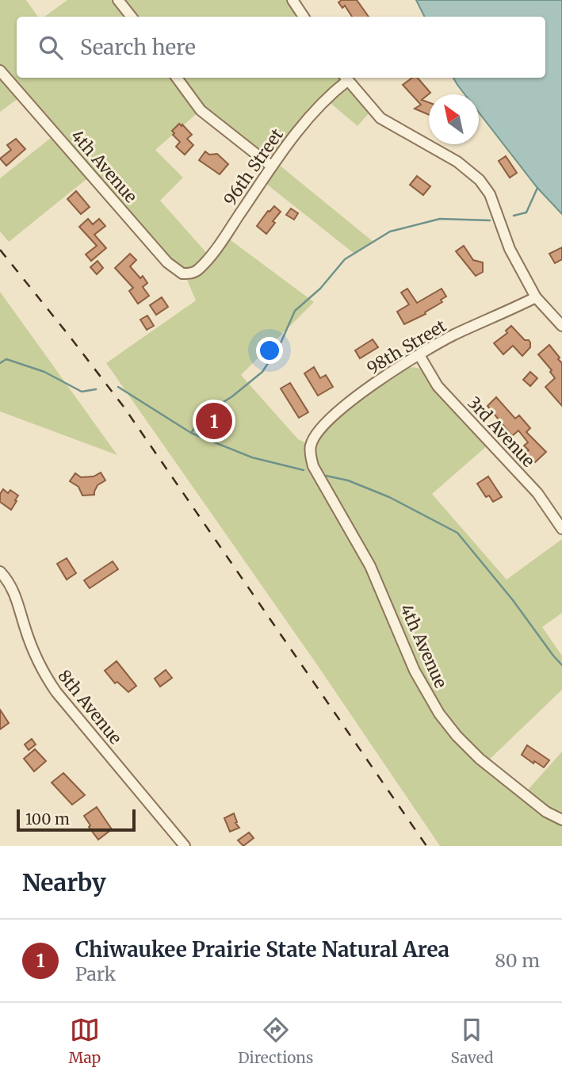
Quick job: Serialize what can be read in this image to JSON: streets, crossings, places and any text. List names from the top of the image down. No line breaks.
{"streets":{"street":["4th Avenue","96th Street","98th Street","3rd Avenue","8th Avenue"]},"crossings":[["4th Avenue","96th Street"],["4th Avenue","98th Street"],["98th Street","3rd Avenue"]],"scale_bar":"100 m","north":"top left","page":{"search":"Search here","pins":"1","scale":"100 m","heading":"Nearby","list":[{"mark":"1","name":"Chiwaukee Prairie State Natural Area","note":"Park","value":"80 m"}],"nav":["Map","Directions","Saved"]}}
